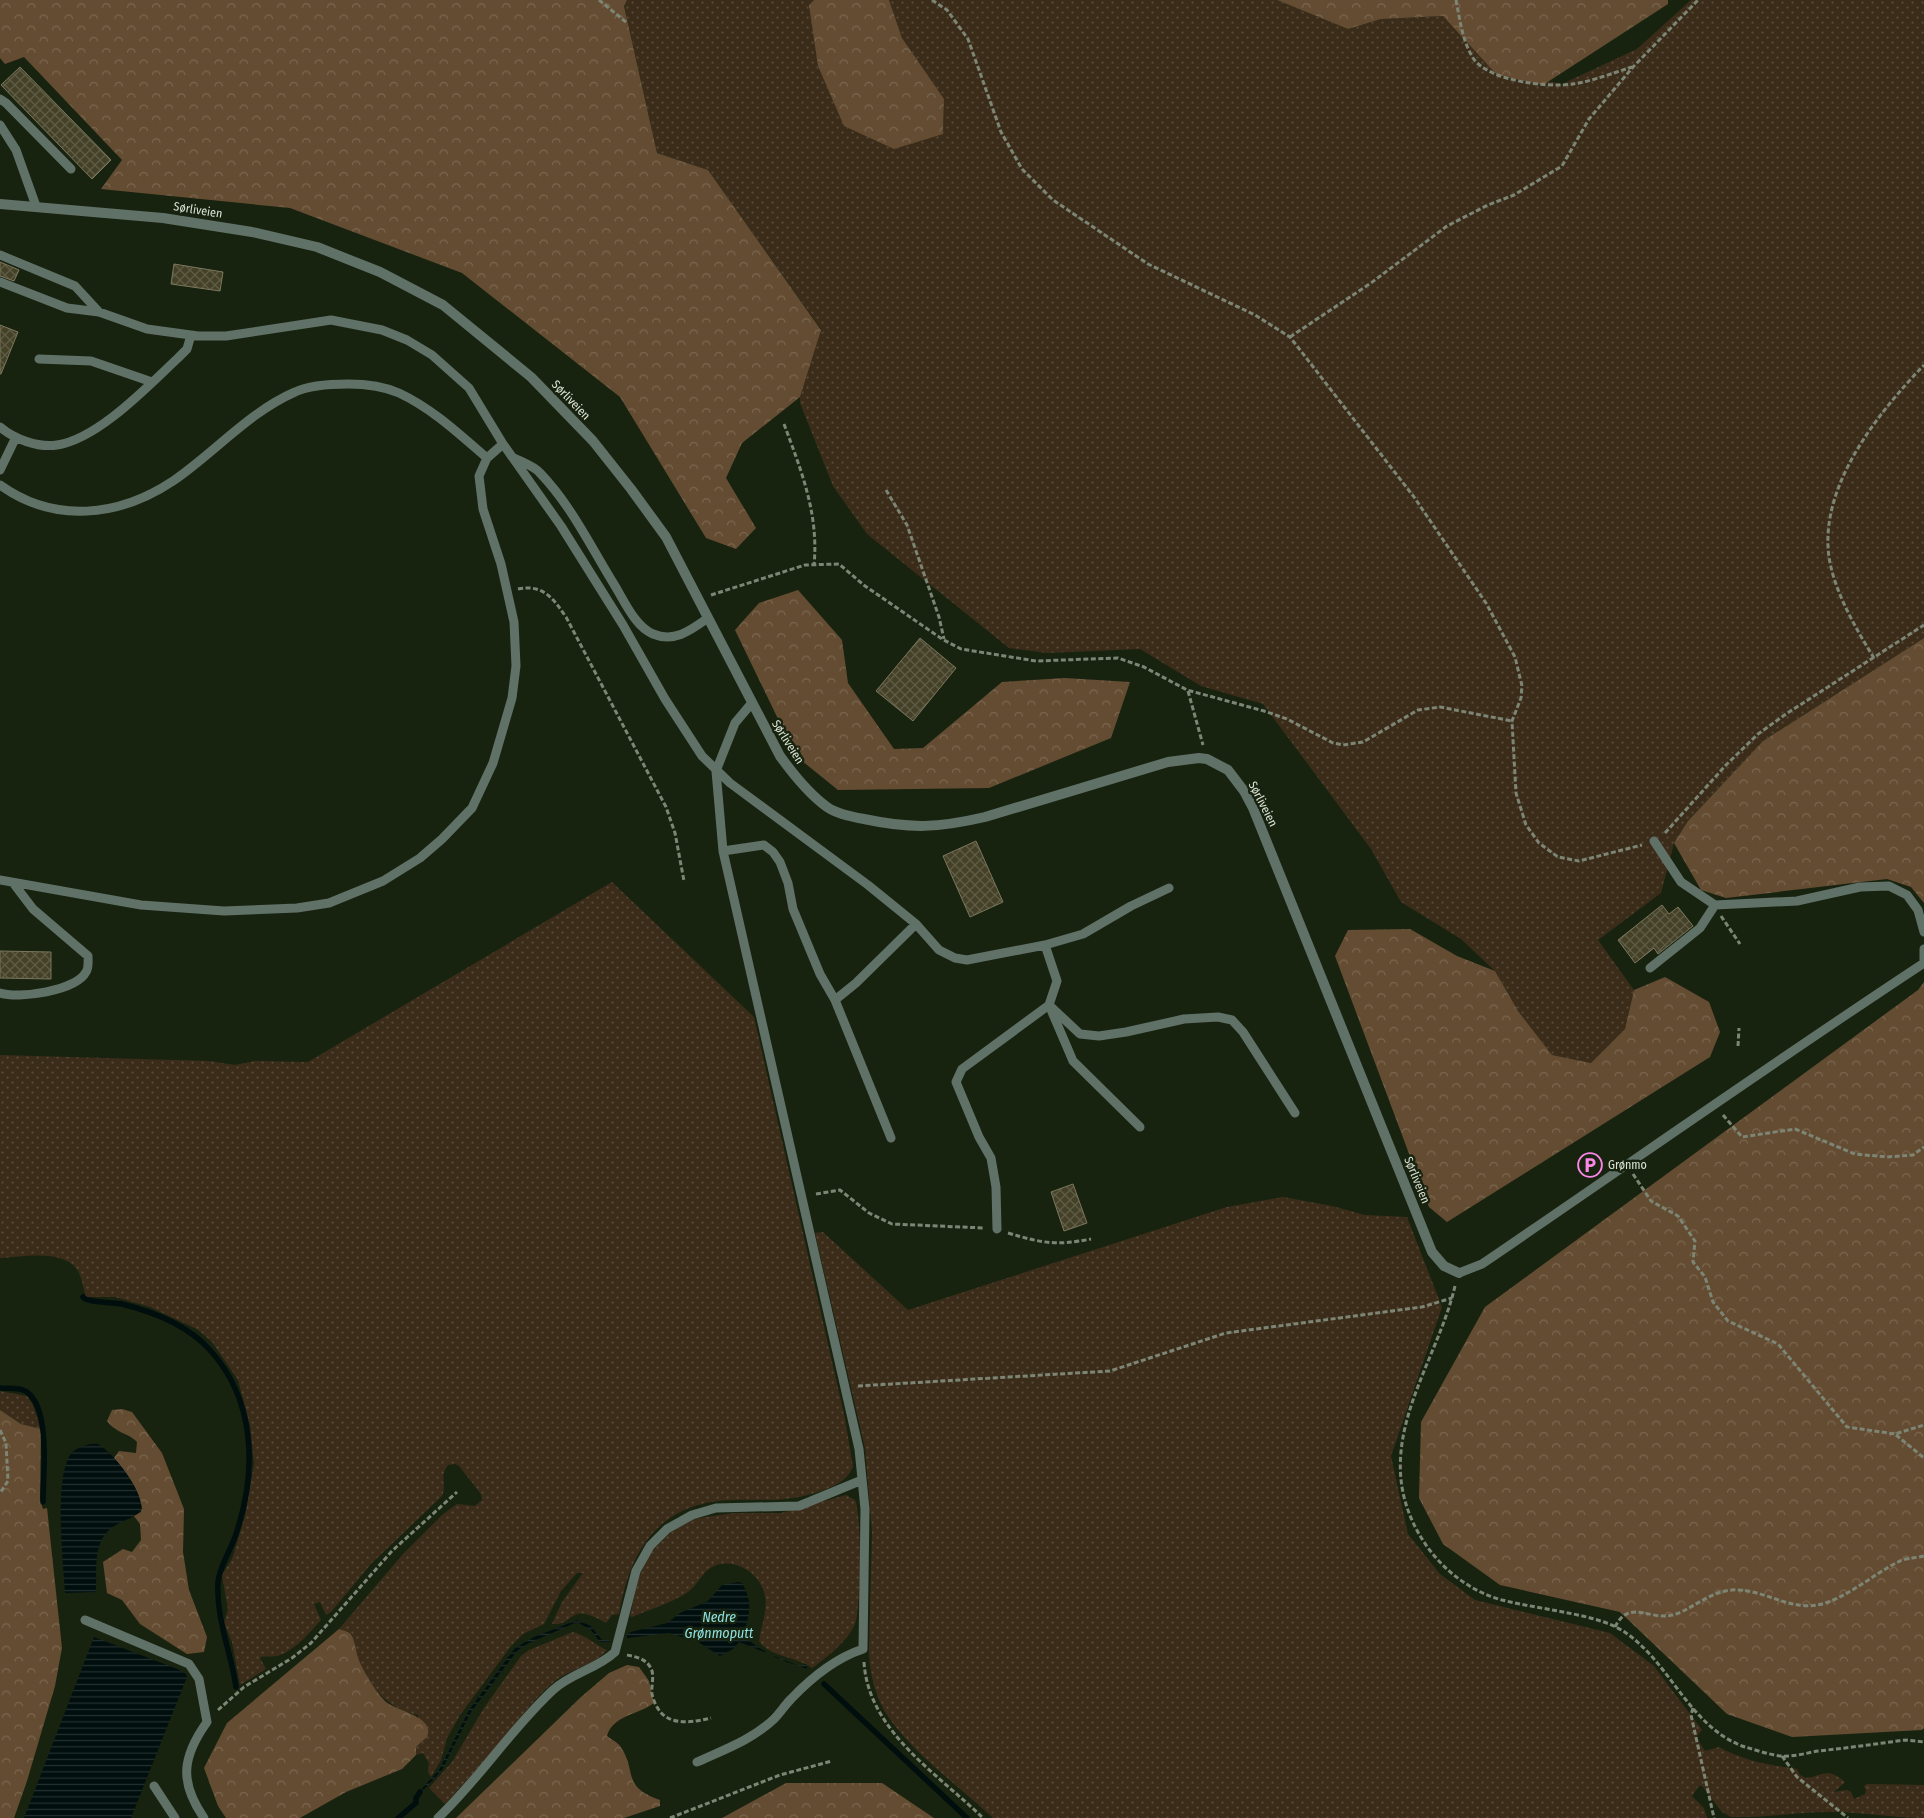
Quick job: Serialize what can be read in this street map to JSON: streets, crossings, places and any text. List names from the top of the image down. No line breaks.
{"streets":{"street":["Sørliveien"]},"water":["Nedre Grønmoputt"],"places":{"parking":["Grønmo"]}}
